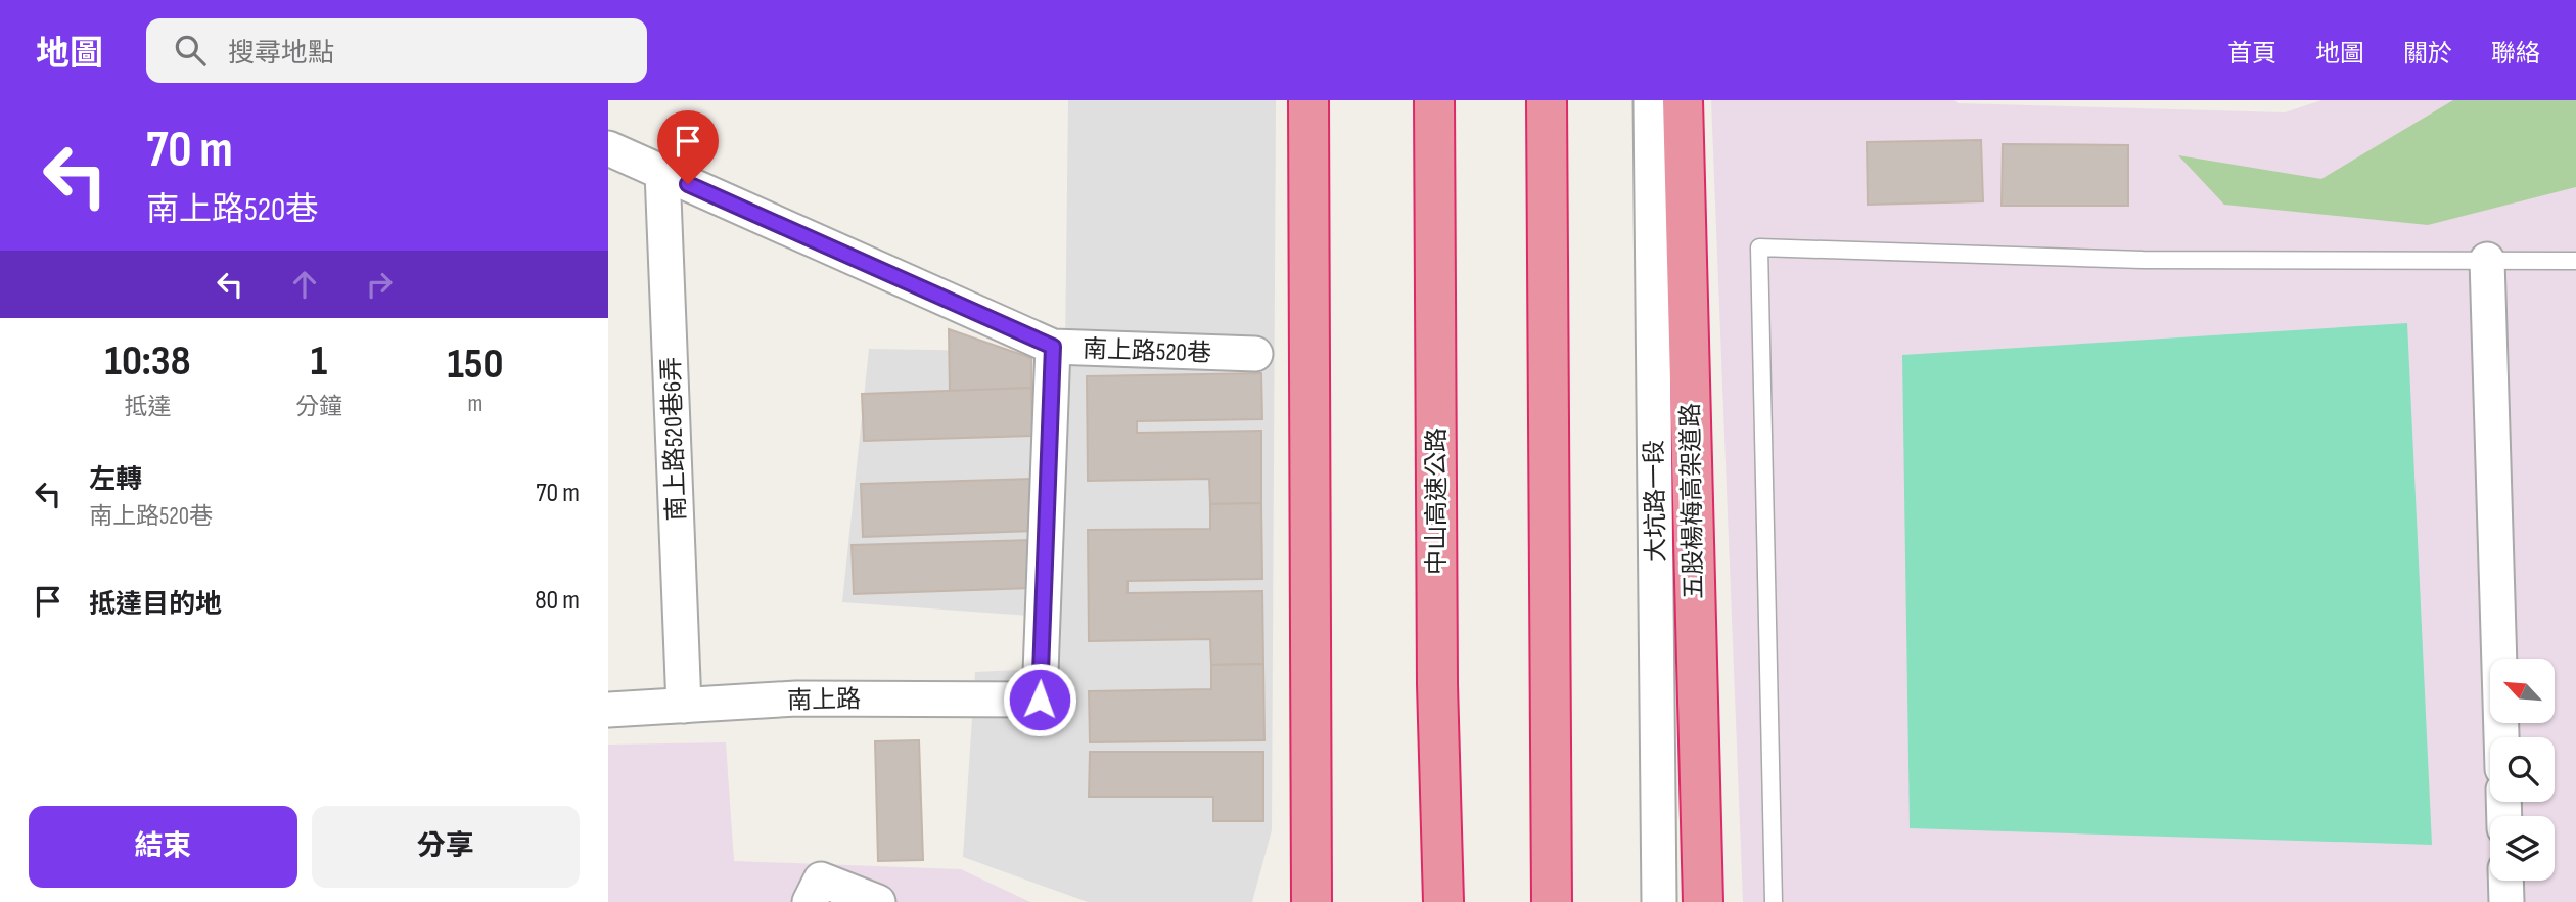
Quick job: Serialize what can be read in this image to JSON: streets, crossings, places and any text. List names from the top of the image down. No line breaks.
{"streets":{"highway":["中山高速公路","五股楊梅高架道路"],"street":["南上路520巷","南上路520巷6弄","大坑路一段","南上路"]},"crossings":[["南上路520巷","南上路520巷6弄"],["南上路520巷","南上路"],["南上路520巷6弄","南上路"]],"north":"top left","page":{"header":"地圖","search":"搜尋地點","nav":["首頁","地圖","關於","聯絡"],"turn":["70 m","南上路520巷"],"eta":["10:38","抵達","1","分鐘","150","m"],"list":[{"name":"左轉","note":"南上路520巷","value":"70 m"},{"name":"抵達目的地","value":"80 m"}],"buttons":["結束","分享"]}}
